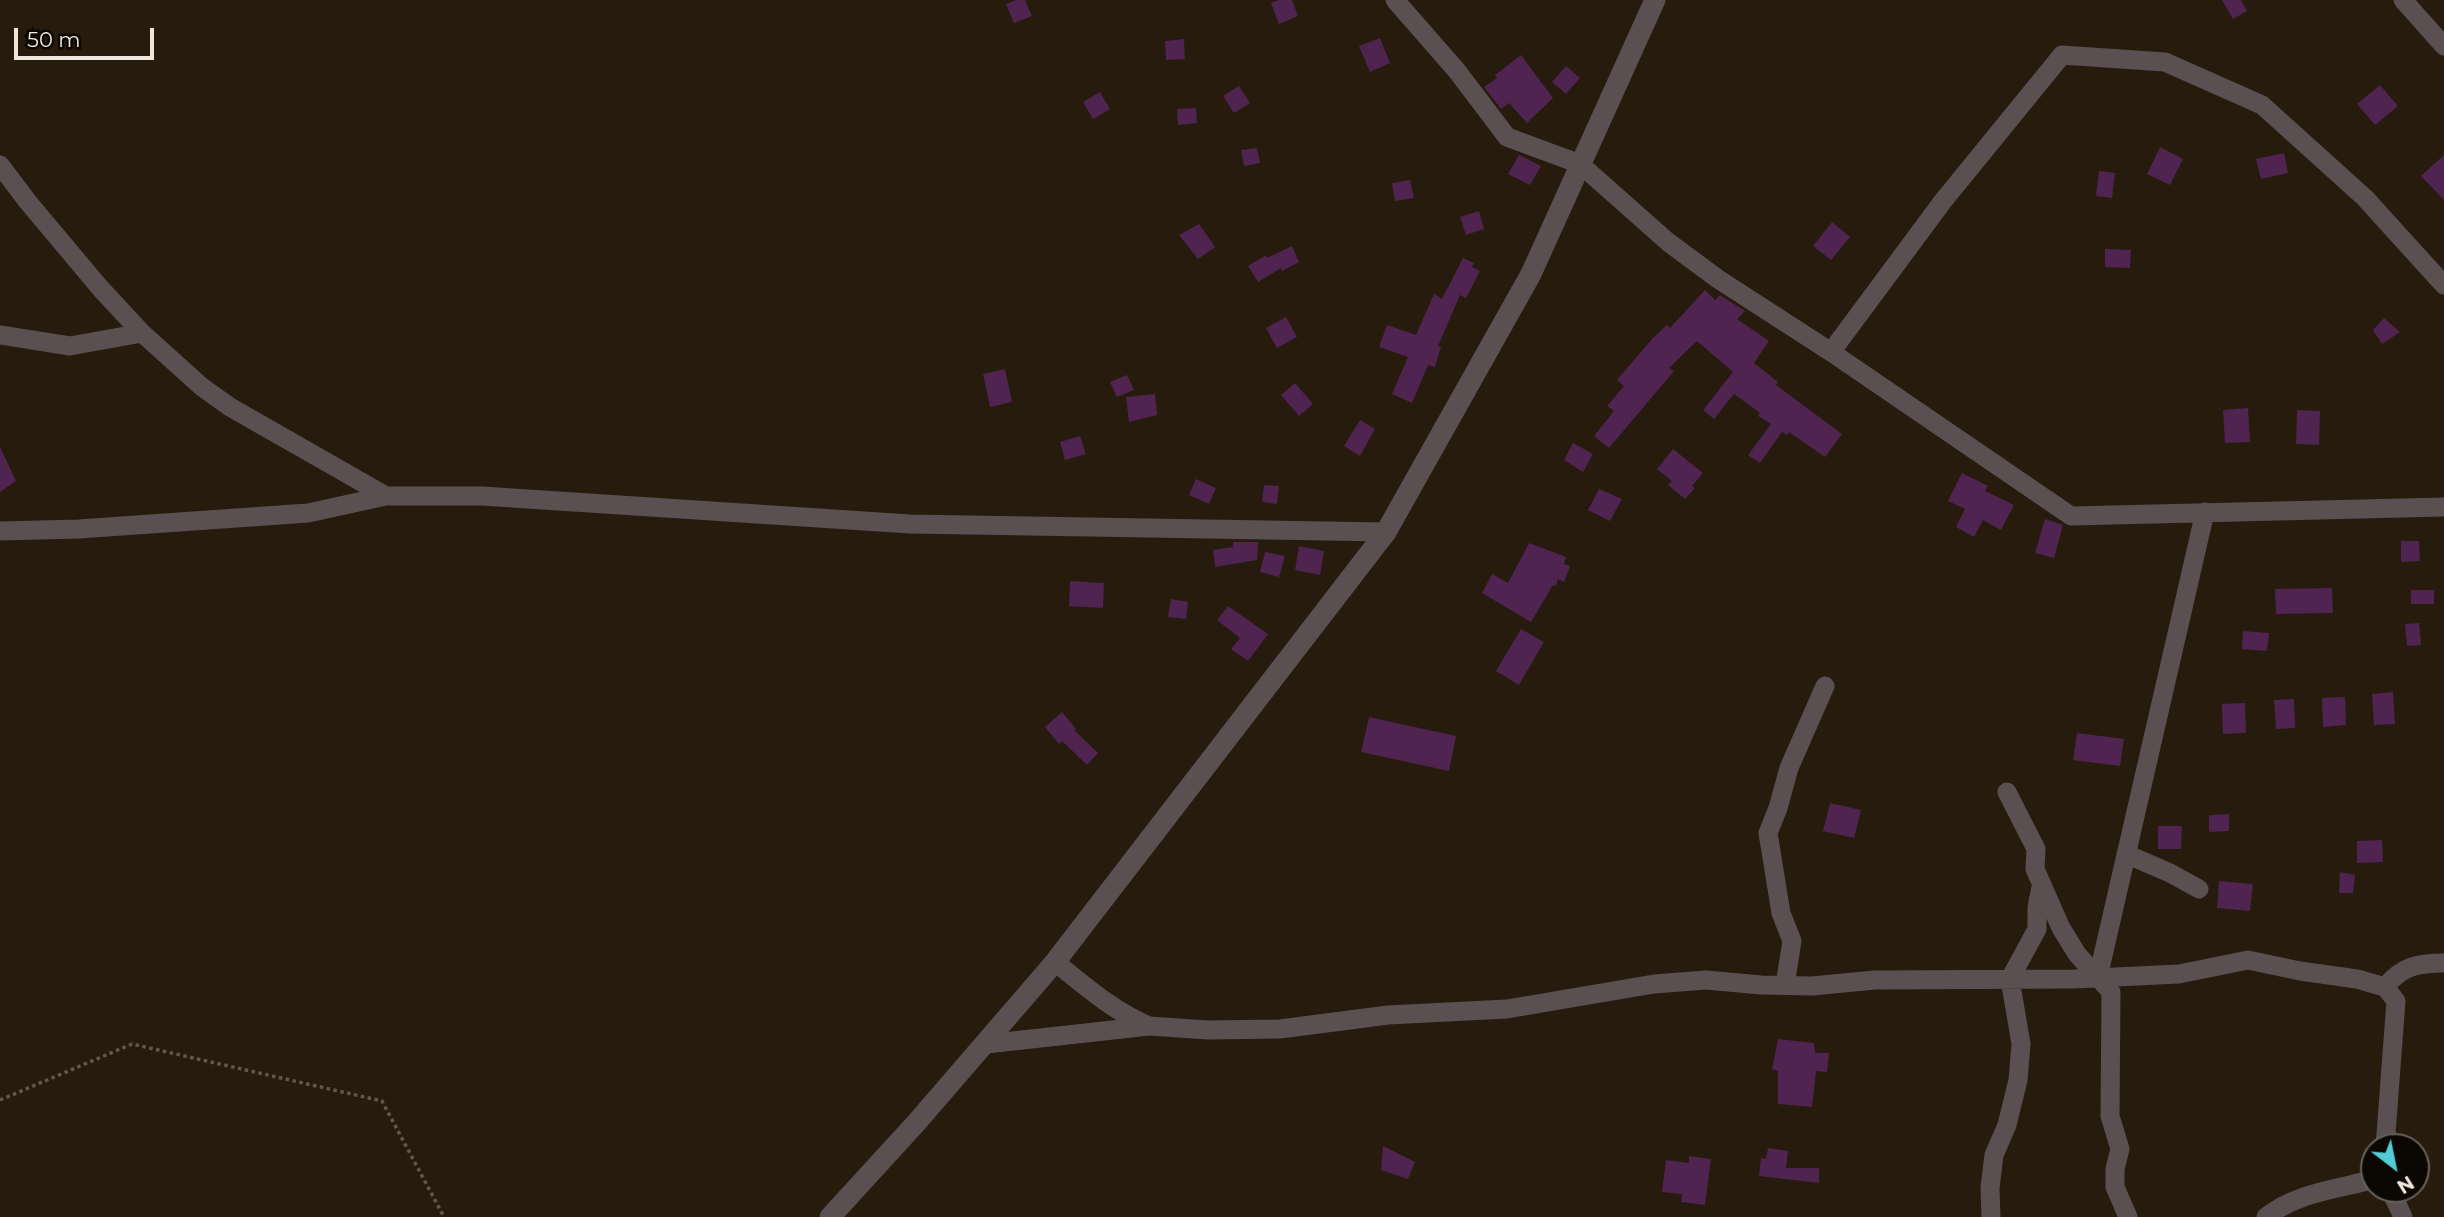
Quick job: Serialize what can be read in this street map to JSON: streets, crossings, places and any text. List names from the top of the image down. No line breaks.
{"scale_bar":"50 m","north":"bottom right"}
